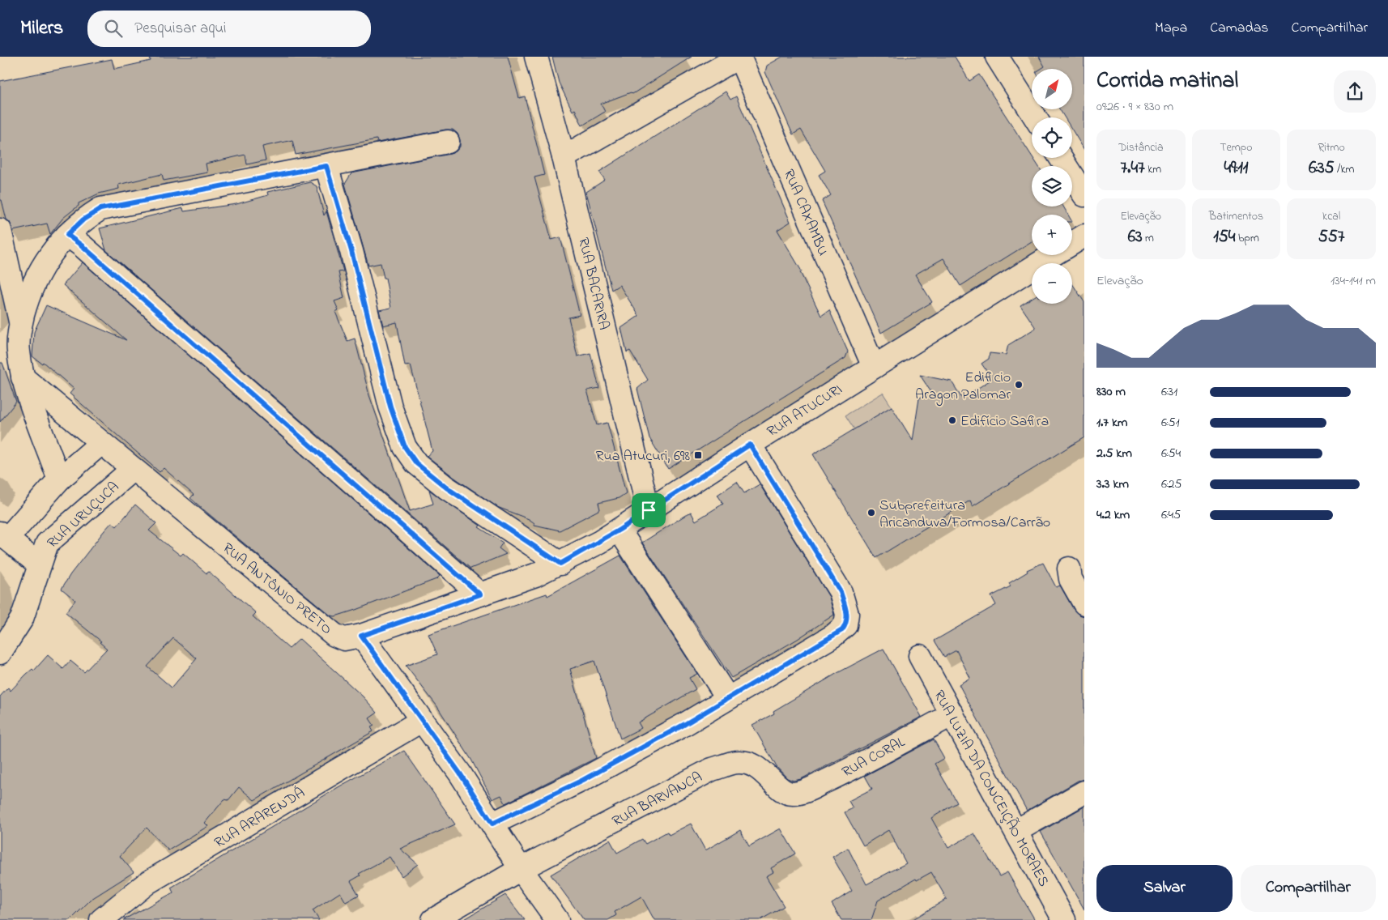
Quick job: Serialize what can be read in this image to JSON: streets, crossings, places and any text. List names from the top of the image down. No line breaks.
{"streets":{"street":["RUA CAXAMBU","RUA BACARIRA","RUA ATUCURI","RUA URUÇUCA","RUA ANTÔNIO PRETO","RUA CORAL","RUA LUZIA DA CONCEIÇÃO MORAES","RUA BARVANCA","RUA ARARENDÁ"]},"crossings":[["RUA CAXAMBU","RUA ATUCURI"],["RUA BACARIRA","RUA ATUCURI"],["RUA ATUCURI","RUA ANTÔNIO PRETO"],["RUA URUÇUCA","RUA ANTÔNIO PRETO"],["RUA CORAL","RUA LUZIA DA CONCEIÇÃO MORAES"],["RUA CORAL","RUA BARVANCA"]],"places":{"other":["Edificio Aragon Palomar","Edifício Safira","Subprefeitura Aricanduva/Formosa/Carrão"],"transit":["Rua Atucuri, 698"]},"north":"top right","page":{"header":"Milers","search":"Pesquisar aqui","nav":["Mapa","Camadas","Compartilhar"],"heading":["Corrida matinal","09:26 · 9 × 830 m"],"map_buttons":["+","−"],"stats":[["Distância","7.47 km"],["Tempo","49:11"],["Ritmo","6:35 /km"],["Elevação","63 m"],["Batimentos","154 bpm"],["kcal","557"]],"chart":["Elevação","134–141 m"],"list":[{"name":"830 m","note":"6:31"},{"name":"1.7 km","note":"6:51"},{"name":"2.5 km","note":"6:54"},{"name":"3.3 km","note":"6:25"},{"name":"4.2 km","note":"6:45"}],"buttons":["Salvar","Compartilhar"]}}
